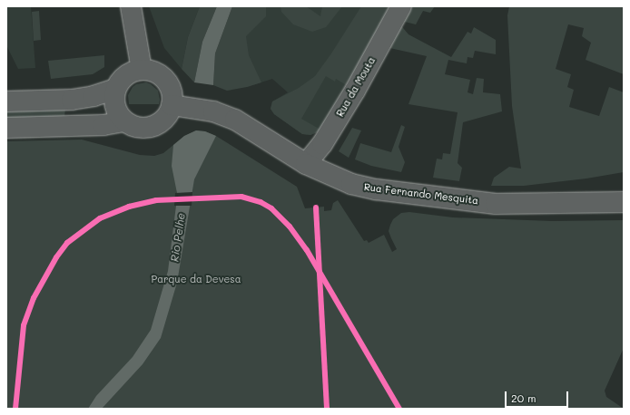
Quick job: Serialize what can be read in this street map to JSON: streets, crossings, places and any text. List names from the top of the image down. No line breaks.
{"streets":{"street":["Rua da Mouta","Rua Fernando Mesquita"]},"crossings":[["Rua da Mouta","Rua Fernando Mesquita"]],"water":["Rio Pelhe"],"parks":["Parque da Devesa"],"scale_bar":"20 m"}
